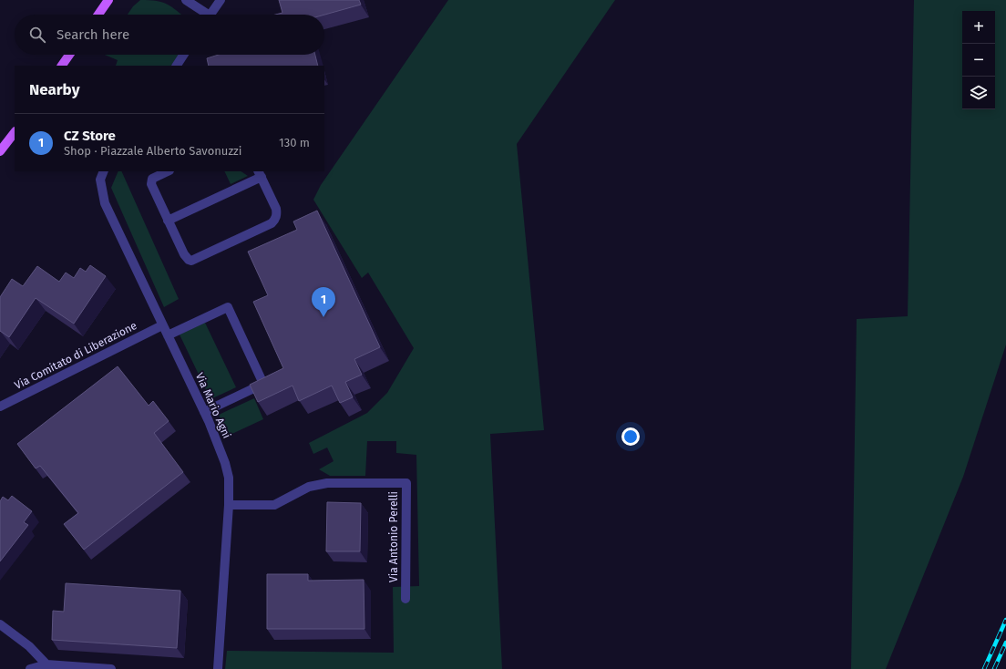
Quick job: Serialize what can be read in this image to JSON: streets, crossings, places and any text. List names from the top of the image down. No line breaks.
{"streets":{"street":["Via Comitato di Liberazione","Via Mario Agni","Via Antonio Perelli"]},"crossings":[["Via Comitato di Liberazione","Via Mario Agni"],["Via Mario Agni","Via Antonio Perelli"]],"page":{"map_buttons":["+","−"],"search":"Search here","heading":"Nearby","list":[{"mark":"1","name":"CZ Store","note":"Shop · Piazzale Alberto Savonuzzi","value":"130 m"}],"pins":"1"}}
